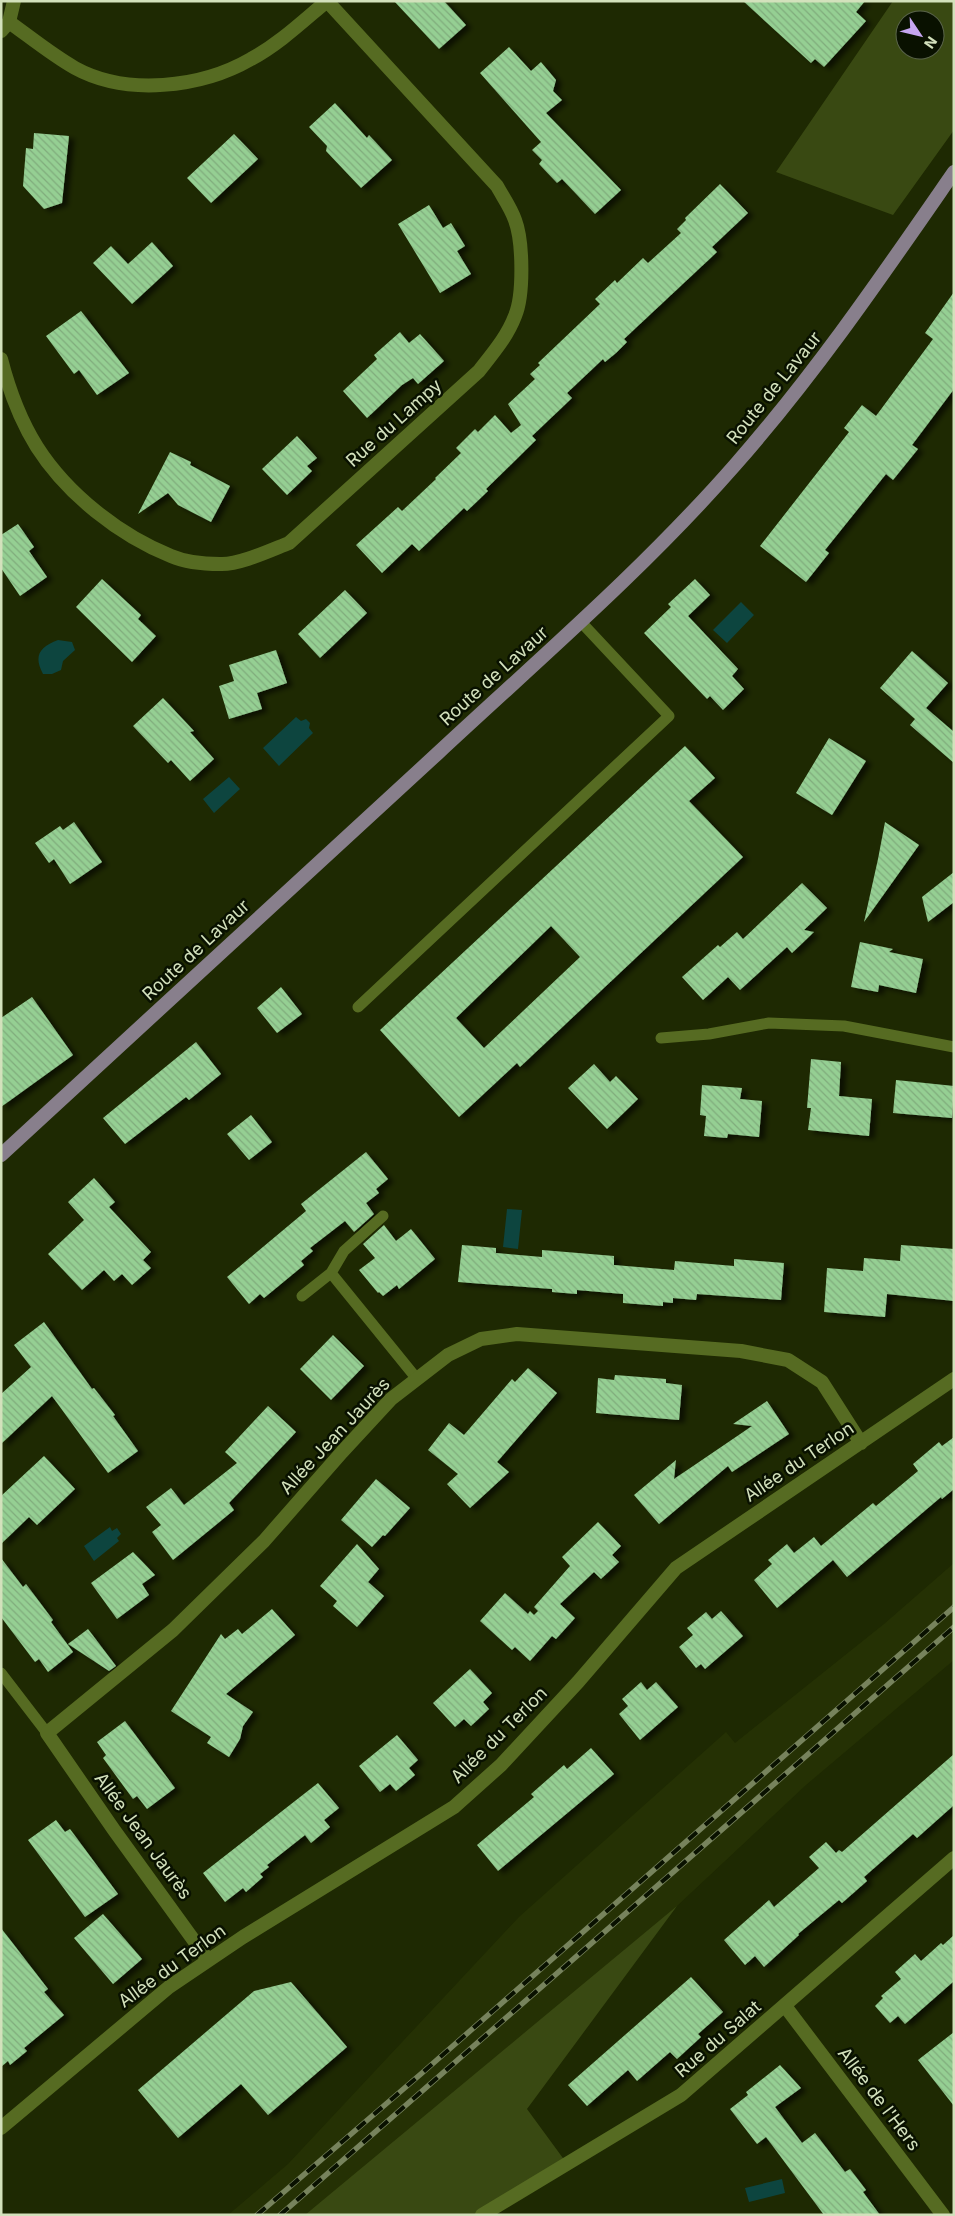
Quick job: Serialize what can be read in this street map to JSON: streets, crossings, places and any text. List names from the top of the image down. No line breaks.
{"streets":{"main road":["Route de Lavaur"],"street":["Rue du Lampy","Allée Jean Jaurès","Allée du Terlon","Rue du Salat","Allée de l'Hers"]},"crossings":[["Allée Jean Jaurès","Allée du Terlon"],["Rue du Salat","Allée de l'Hers"]],"north":"bottom right"}
